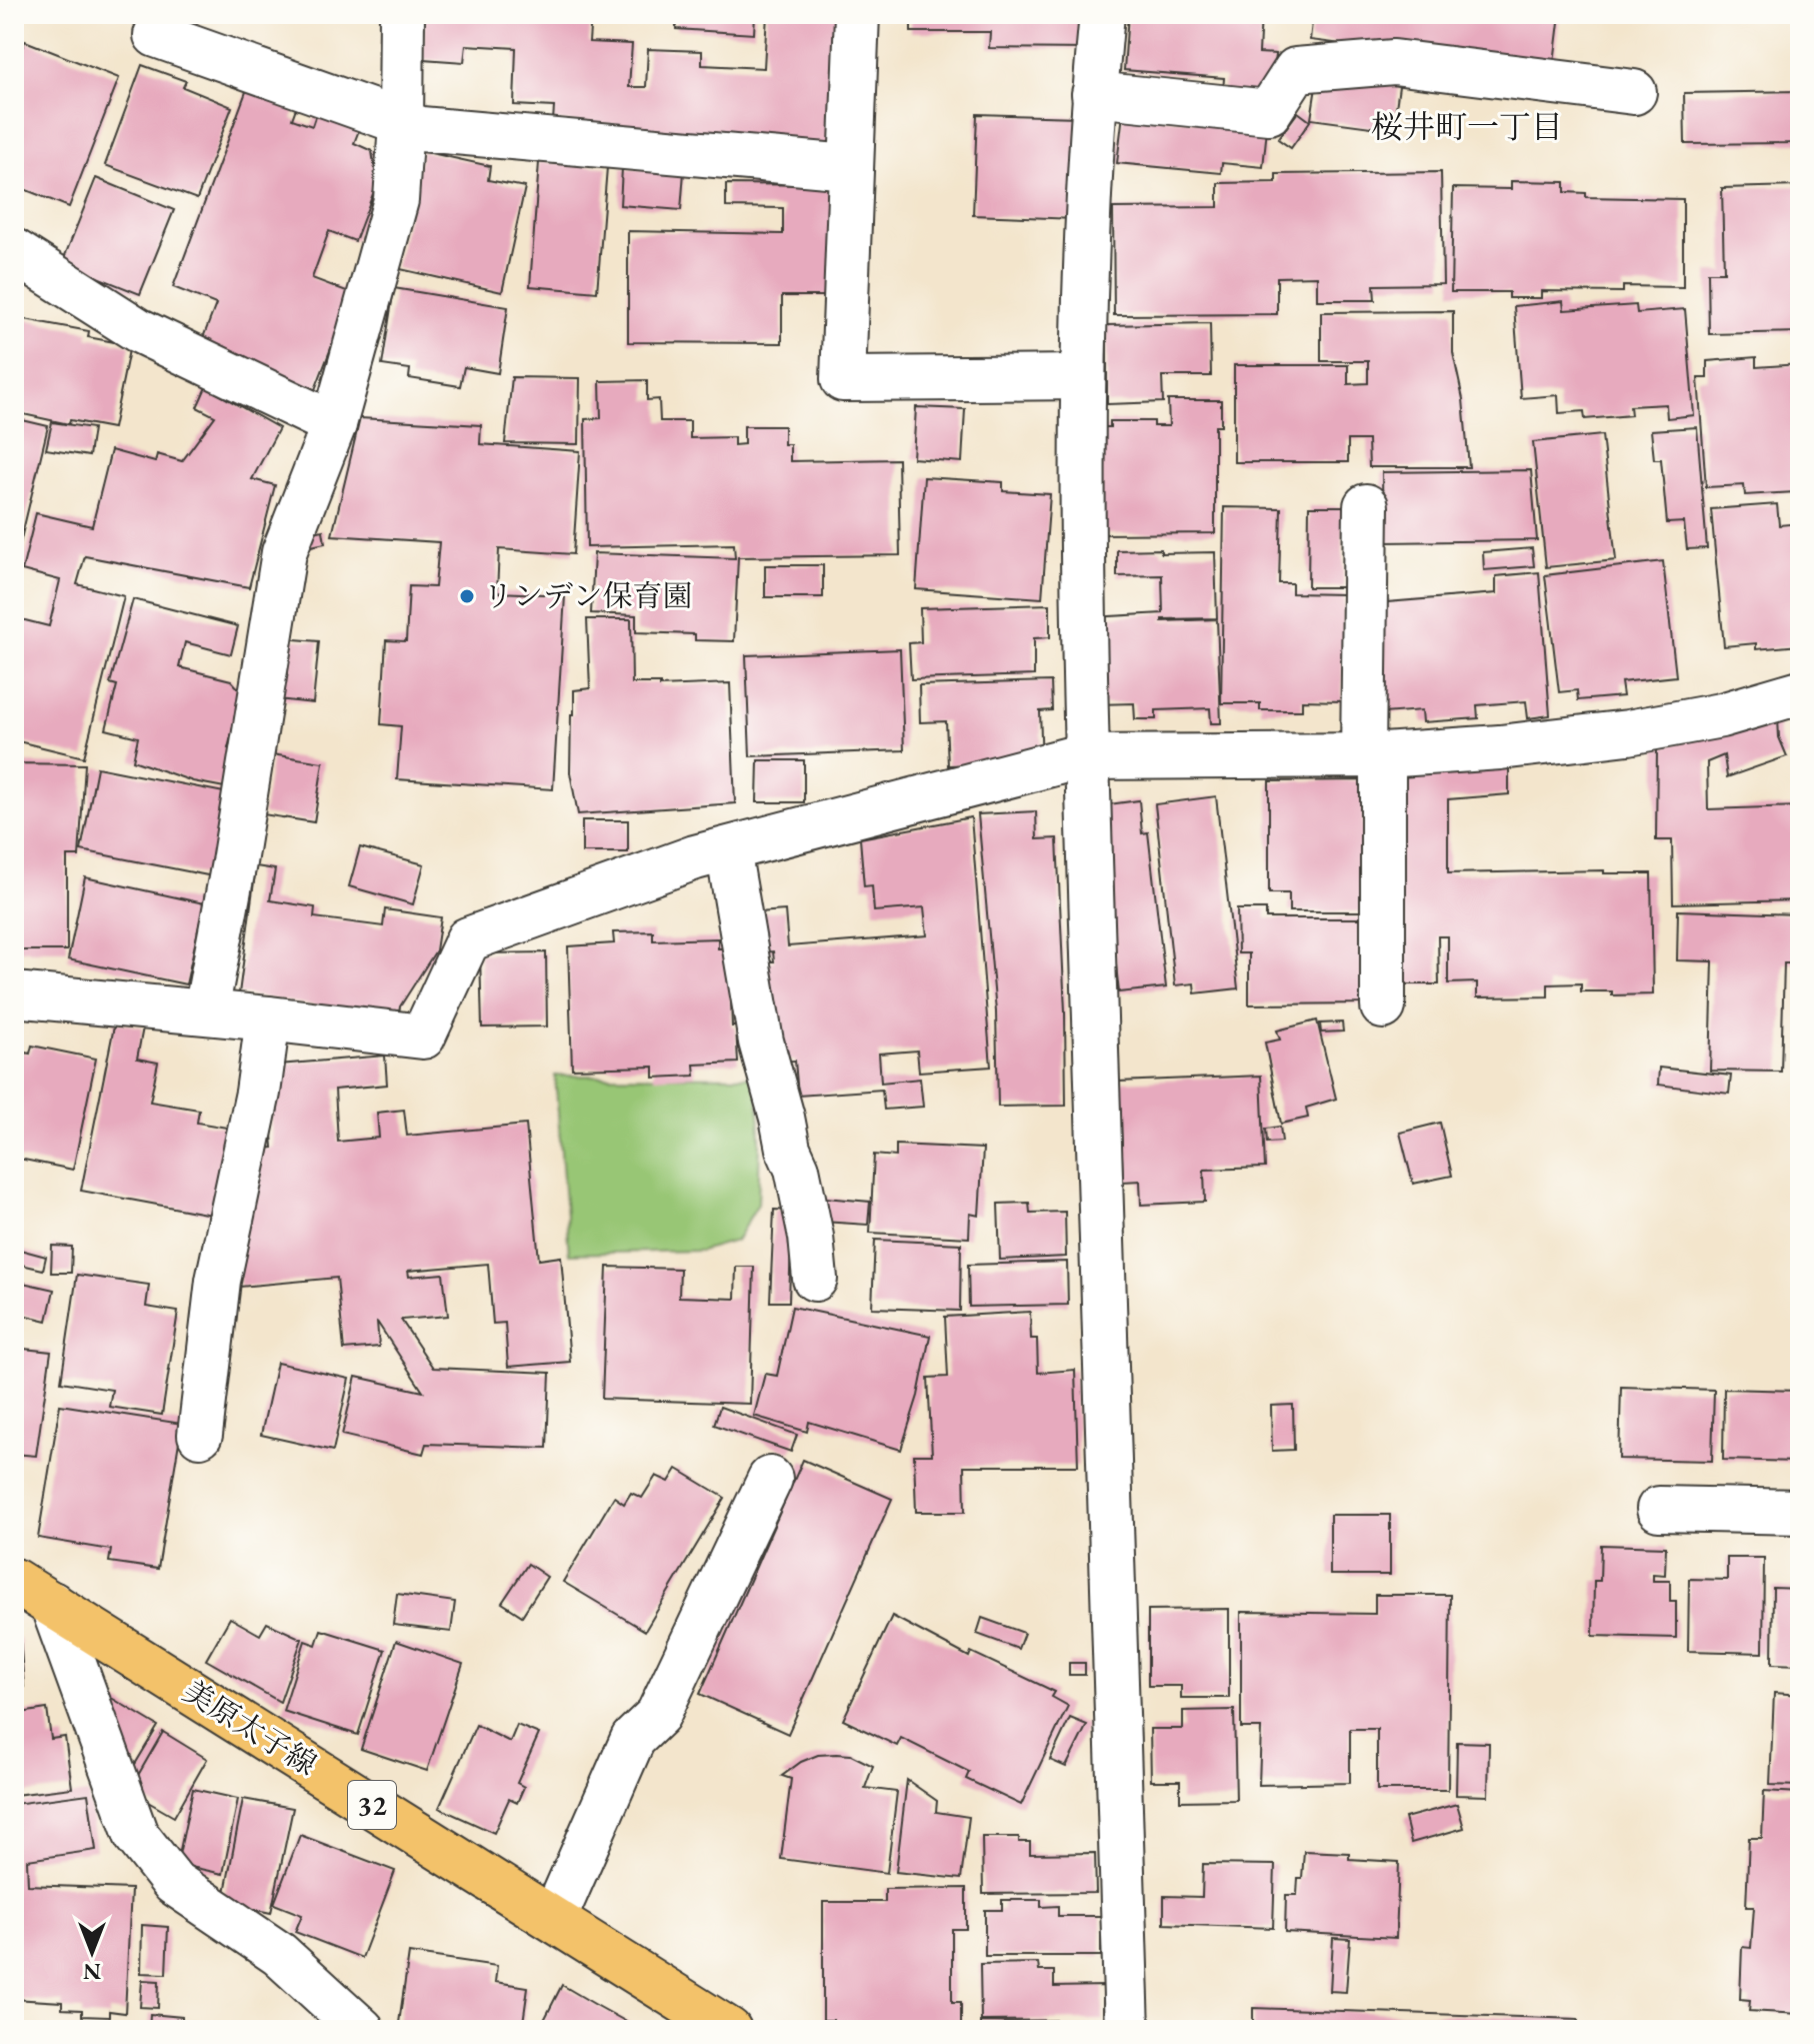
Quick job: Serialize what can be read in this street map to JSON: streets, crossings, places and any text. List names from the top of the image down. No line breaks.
{"streets":{"main road":["美原太子線","32"]},"districts":["桜井町一丁目"],"places":["リンデン保育園"],"north":"bottom"}
